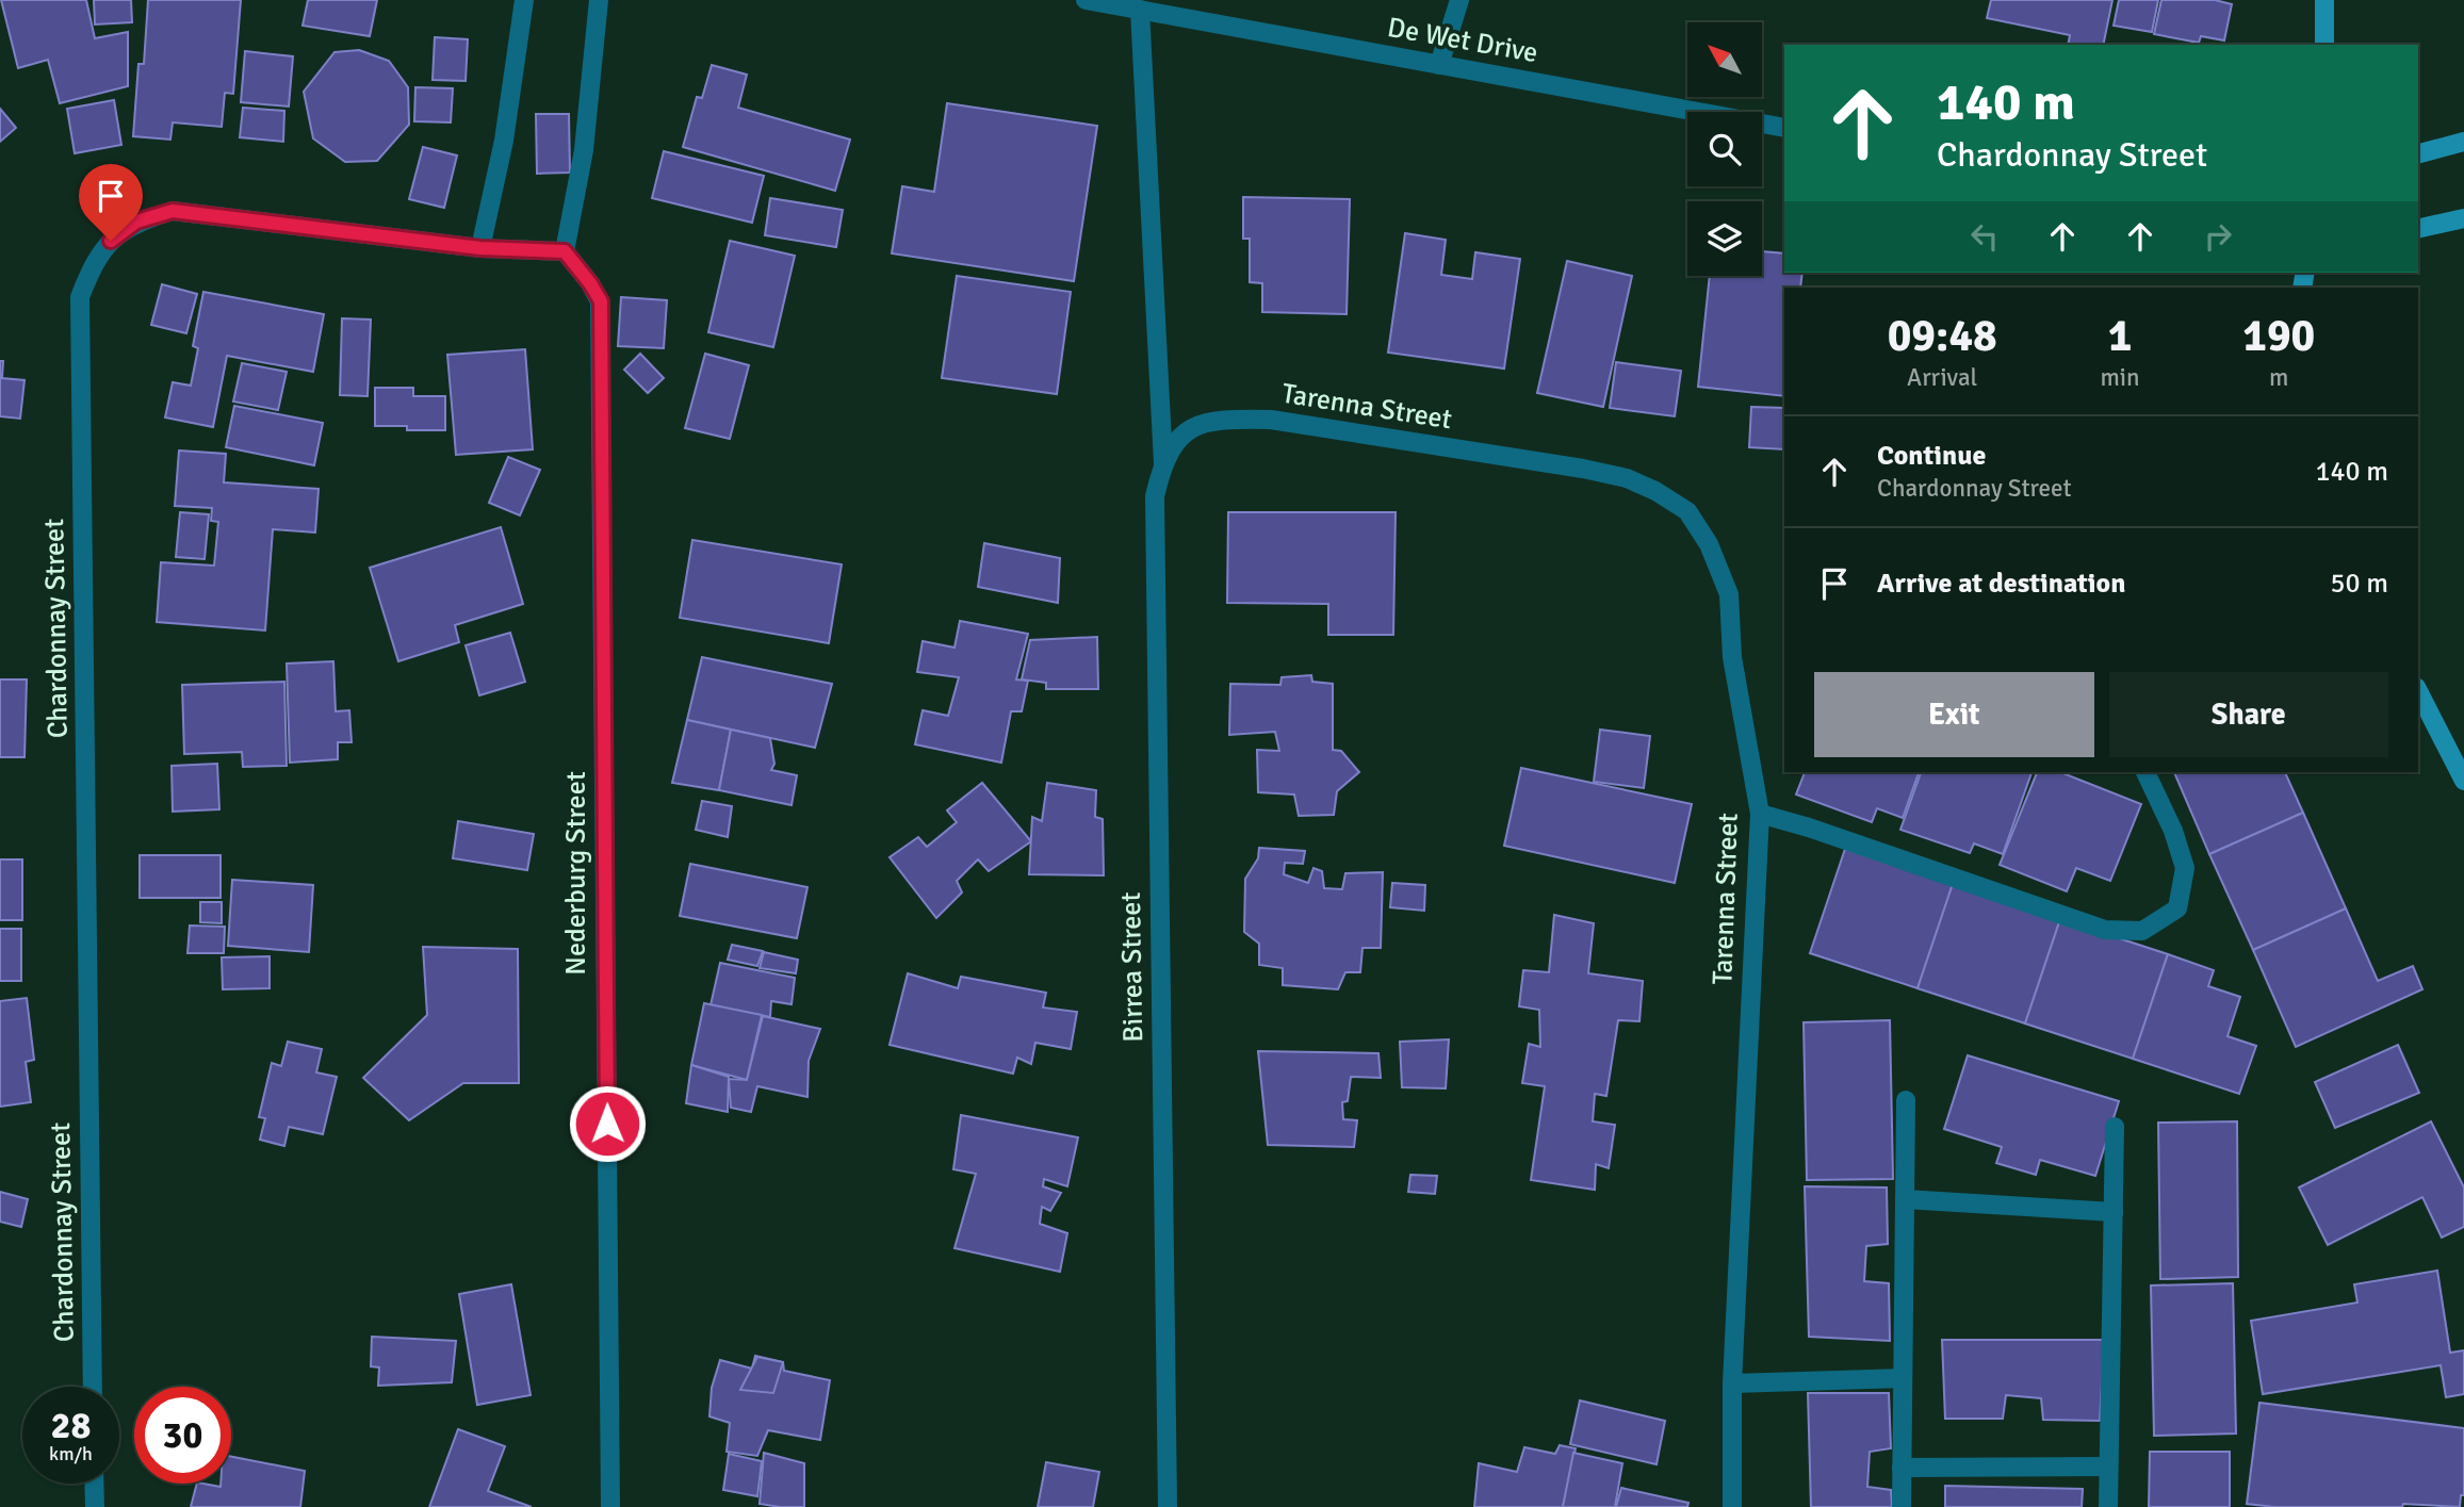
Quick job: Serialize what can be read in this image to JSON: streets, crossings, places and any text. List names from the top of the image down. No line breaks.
{"streets":{"street":["De Wet Drive","Tarenna Street","Chardonnay Street","Nederburg Street","Birrea Street"]},"crossings":[["Tarenna Street","Birrea Street"]],"north":"top left","page":{"turn":["140 m","Chardonnay Street"],"eta":["09:48","Arrival","1","min","190","m"],"list":[{"name":"Continue","note":"Chardonnay Street","value":"140 m"},{"name":"Arrive at destination","value":"50 m"}],"buttons":["Exit","Share"],"speed":"28 km/h","limit":"30"}}
